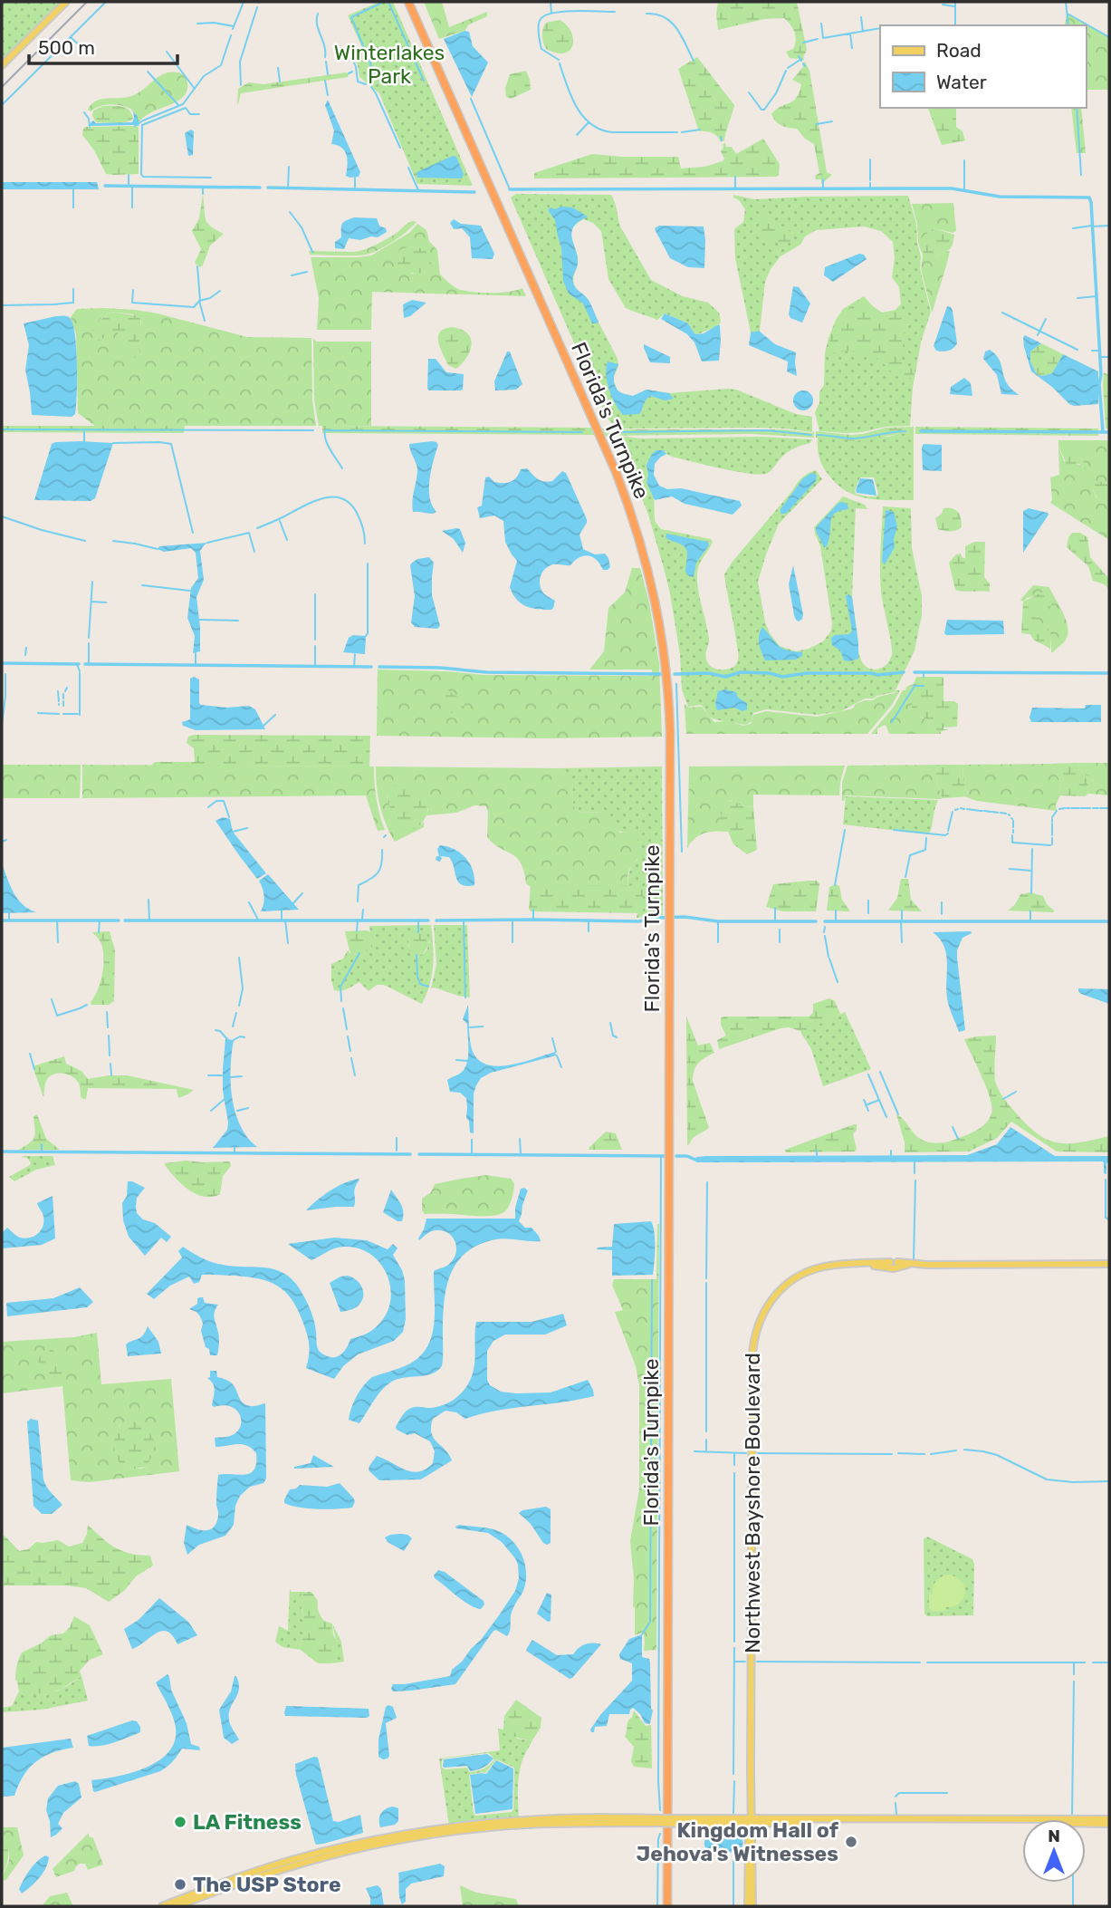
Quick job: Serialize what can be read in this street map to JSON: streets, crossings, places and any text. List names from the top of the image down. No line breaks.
{"streets":{"highway":["Florida's Turnpike"],"main road":["Northwest Bayshore Boulevard"]},"parks":["Winterlakes Park"],"places":["LA Fitness","Kingdom Hall of Jehova's Witnesses","The USP Store"],"legend":["Road","Water"],"scale_bar":"500 m","north":"top"}
